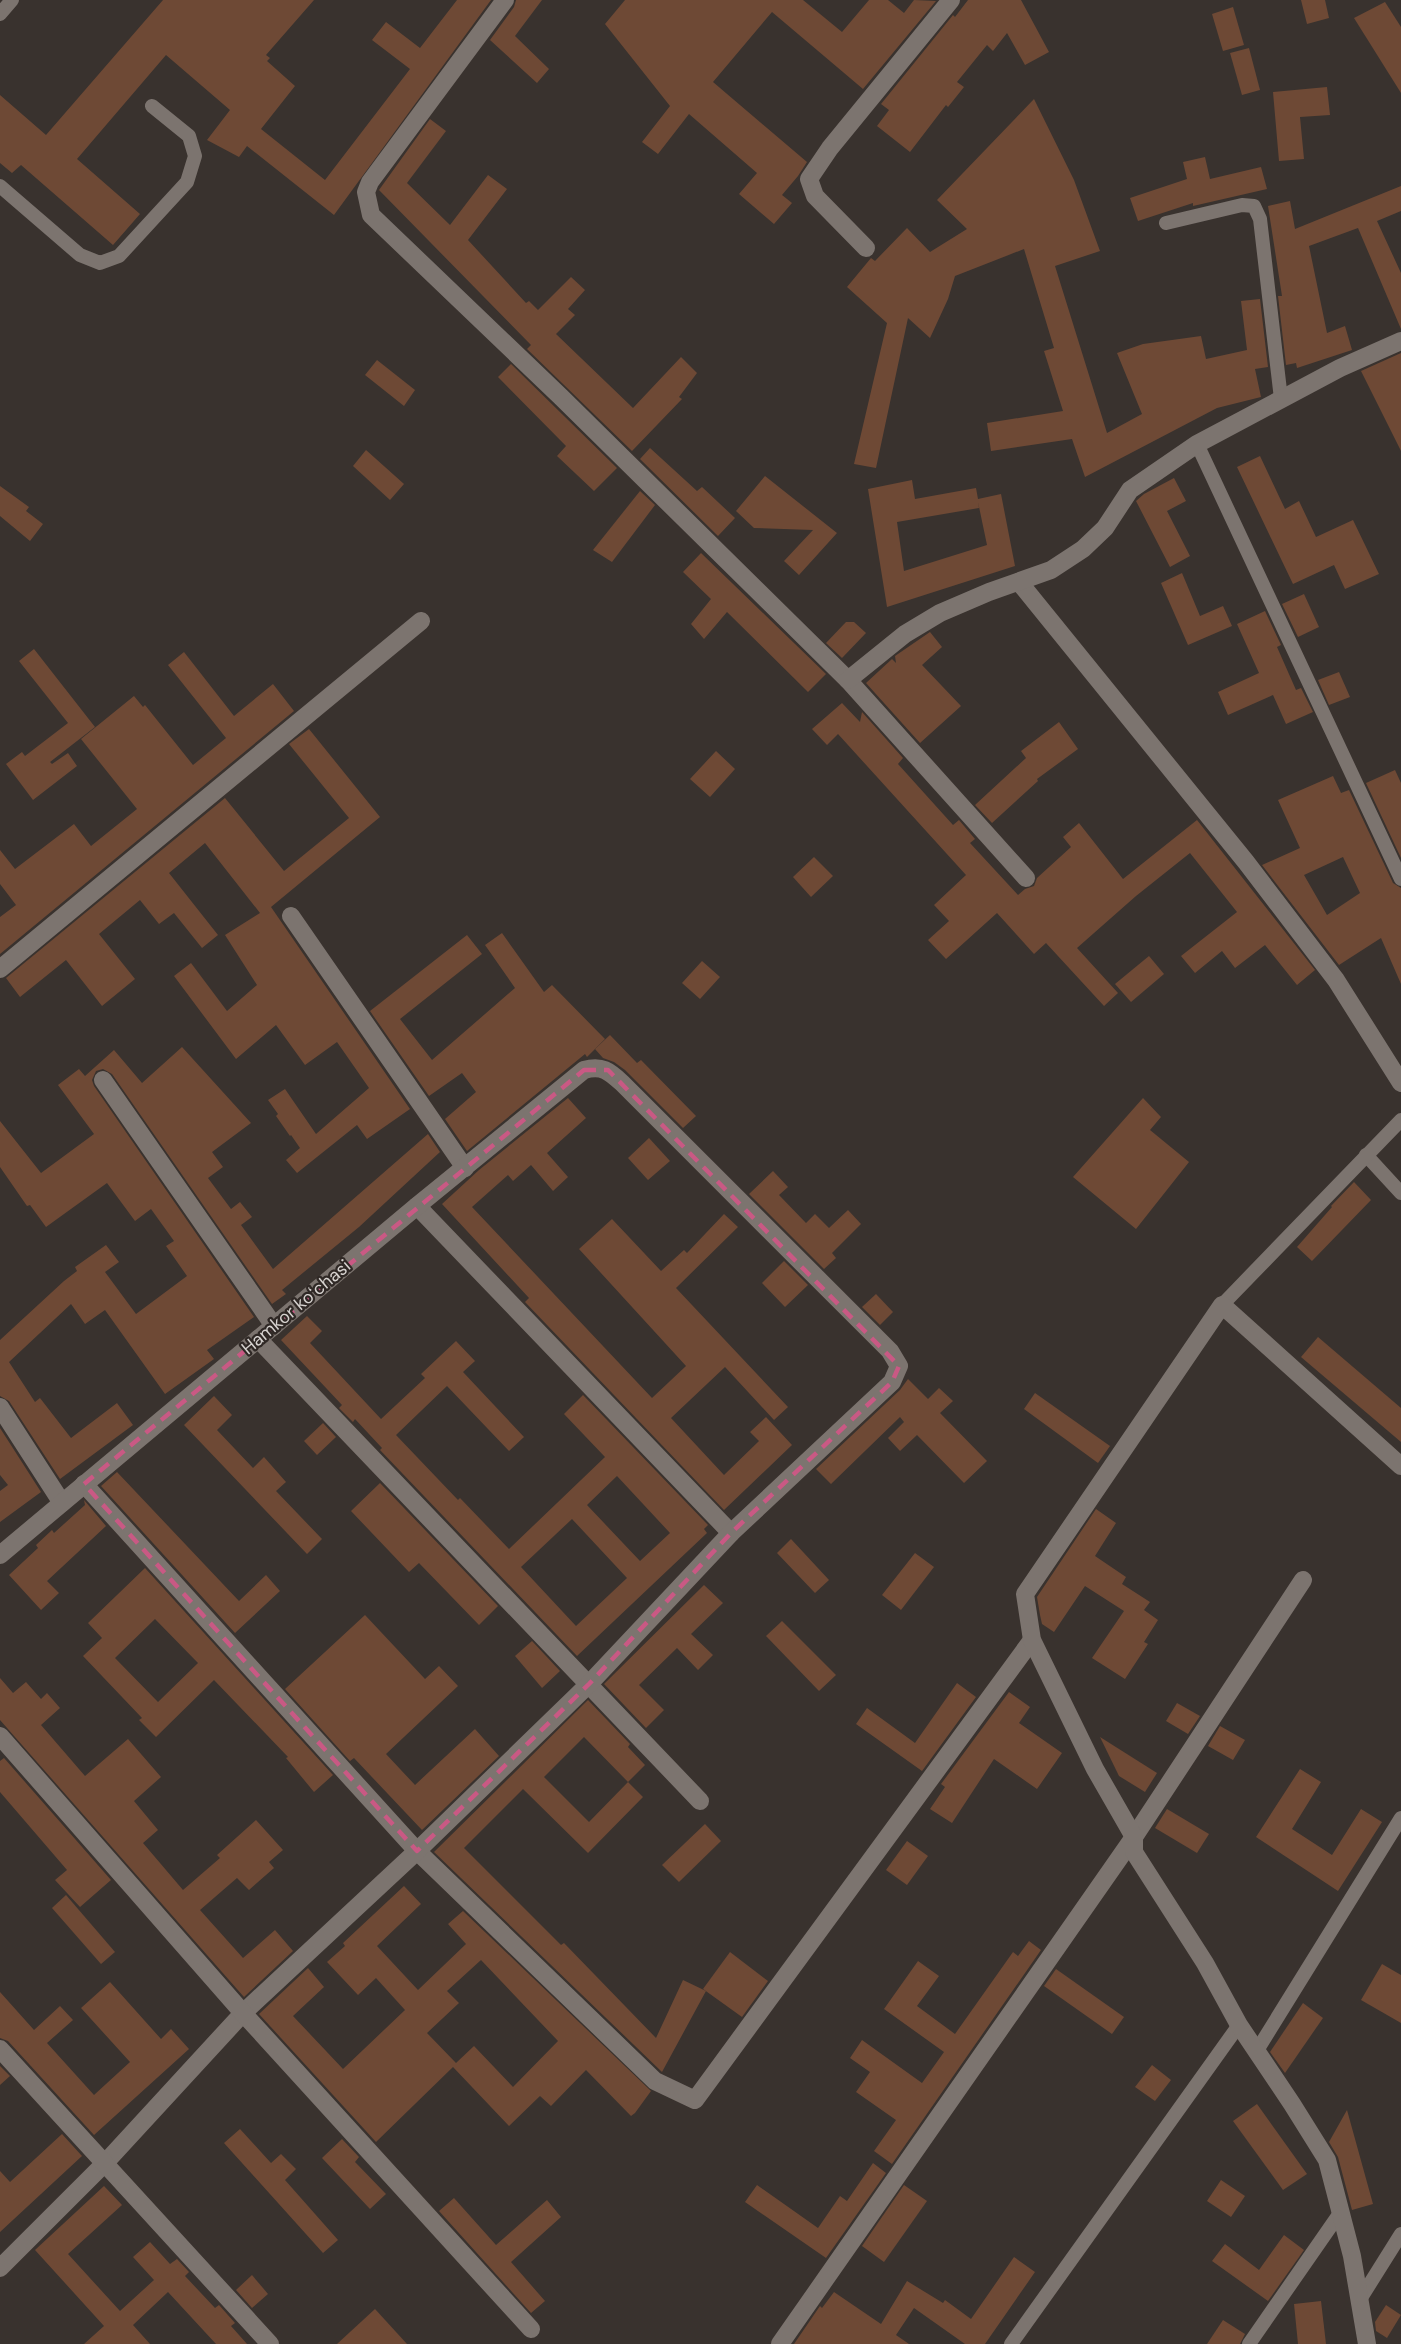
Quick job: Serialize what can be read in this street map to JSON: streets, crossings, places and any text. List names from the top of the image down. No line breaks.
{"streets":{"street":["Hamkor koʻchasi"]}}
